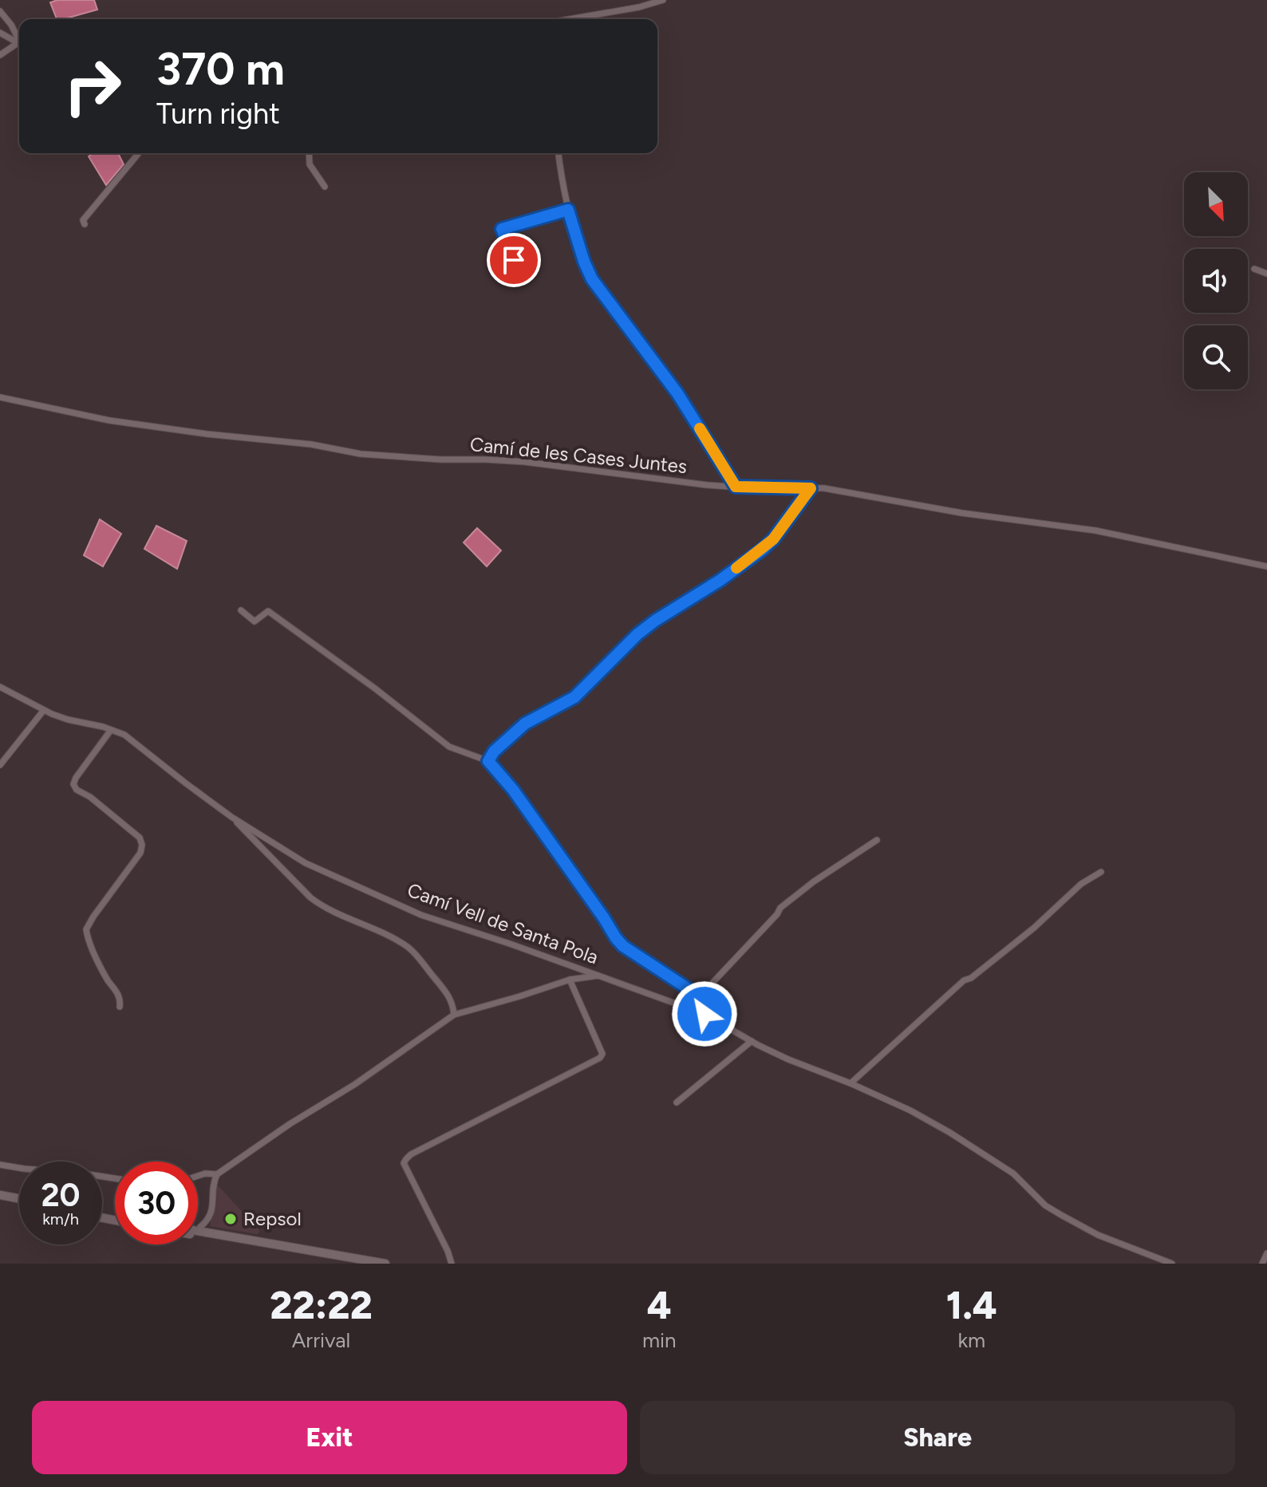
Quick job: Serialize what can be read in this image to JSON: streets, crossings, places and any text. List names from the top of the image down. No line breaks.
{"streets":{"street":["Camí de les Cases Juntes","Camí Vell de Santa Pola"]},"places":["Repsol"],"north":"bottom right","page":{"turn":["370 m","Turn right"],"speed":"20 km/h","limit":"30","eta":["22:22","Arrival","4","min","1.4","km"],"buttons":["Exit","Share"]}}
